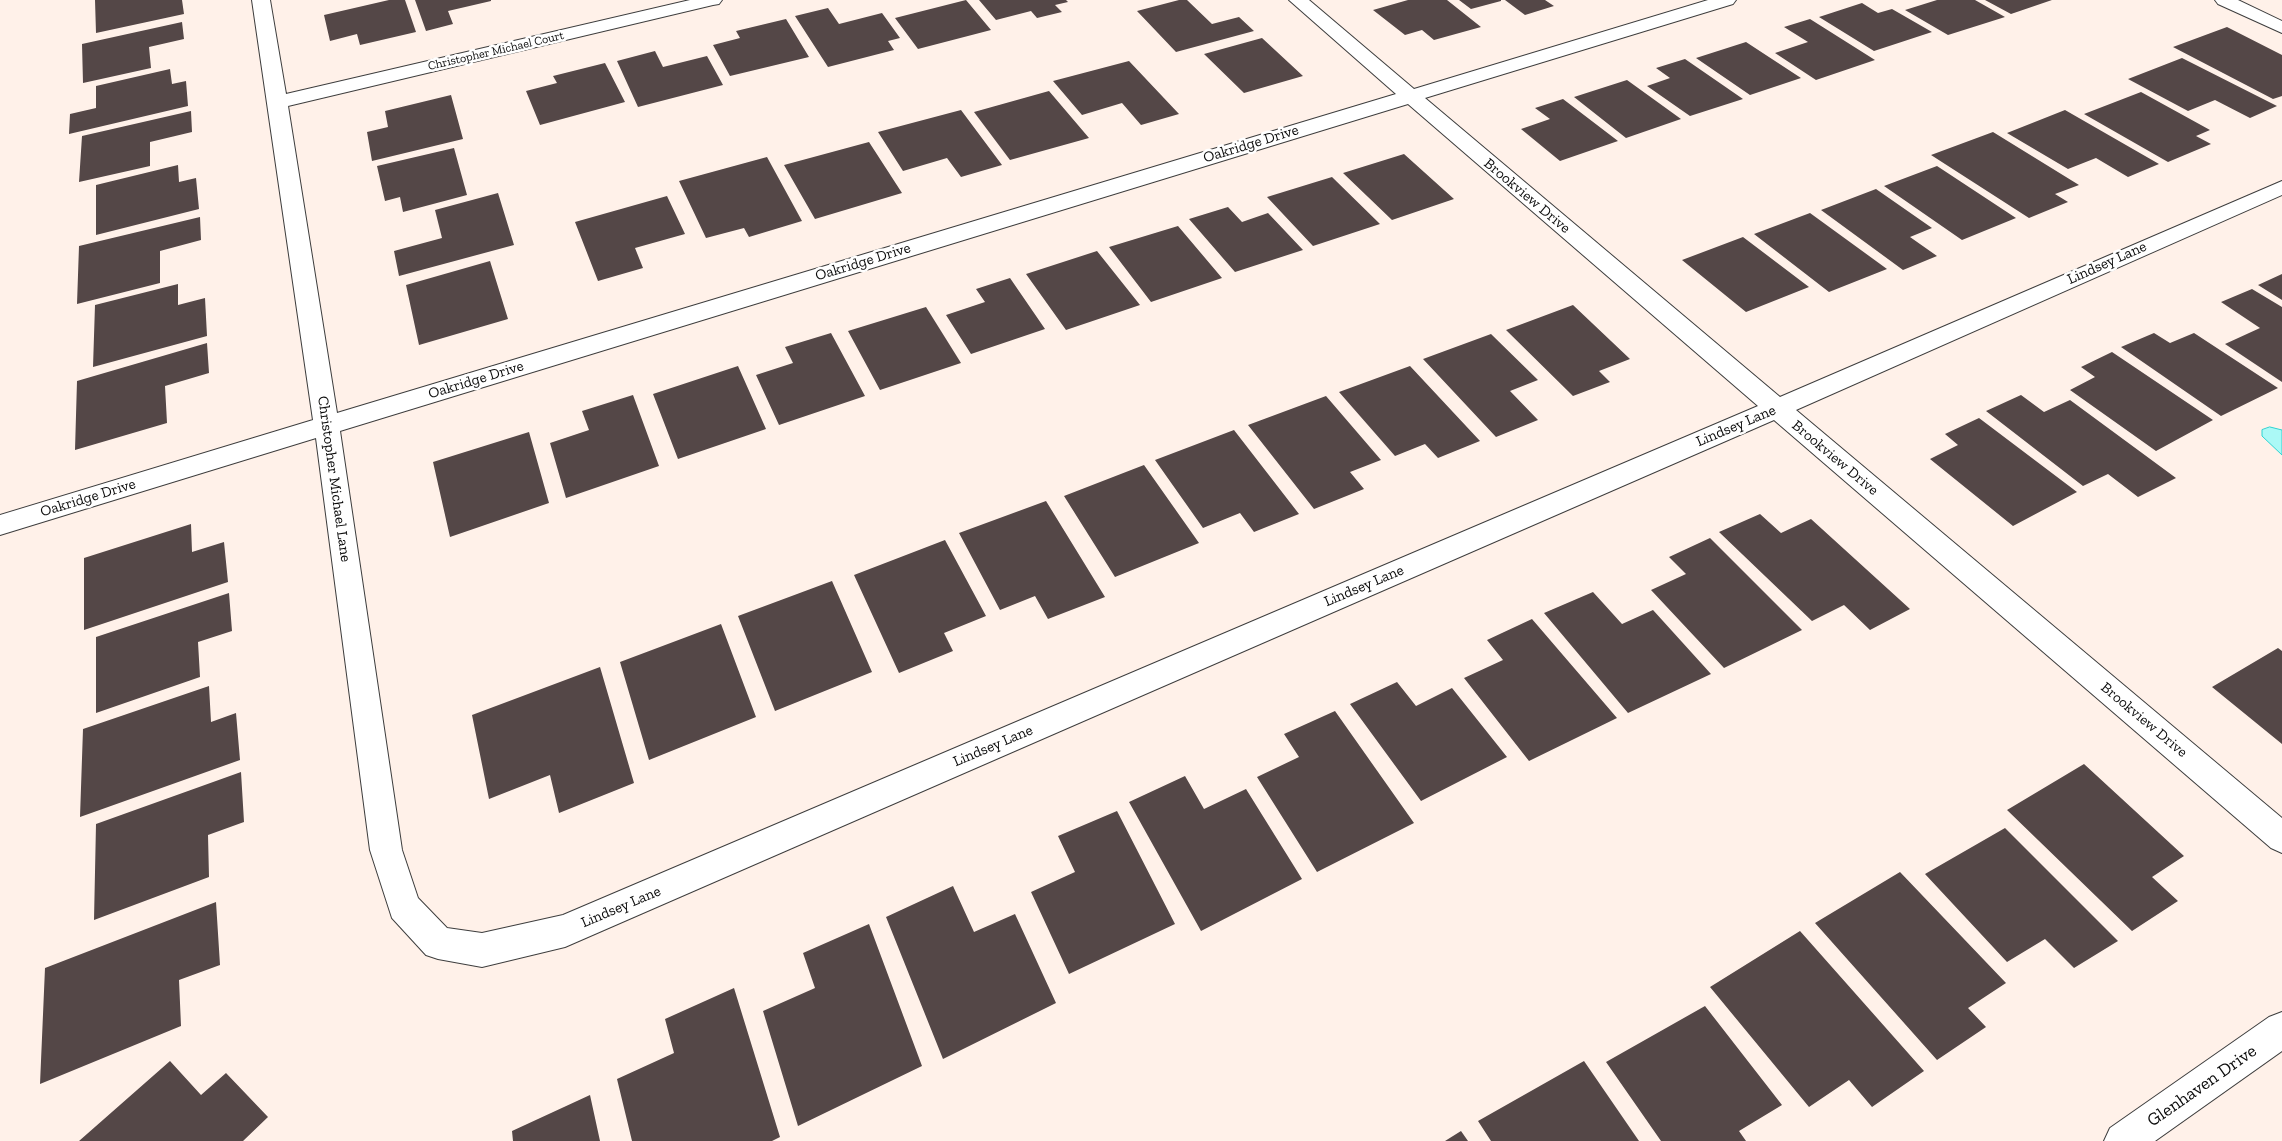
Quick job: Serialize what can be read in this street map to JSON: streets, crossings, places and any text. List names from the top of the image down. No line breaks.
{"streets":{"street":["Christopher Michael Court","Oakridge Drive","Brookview Drive","Lindsey Lane","Christopher Michael Lane","Glenhaven Drive"]},"crossings":[["Christopher Michael Court","Christopher Michael Lane"],["Oakridge Drive","Brookview Drive"],["Oakridge Drive","Christopher Michael Lane"],["Brookview Drive","Lindsey Lane"],["Lindsey Lane","Christopher Michael Lane"]]}
